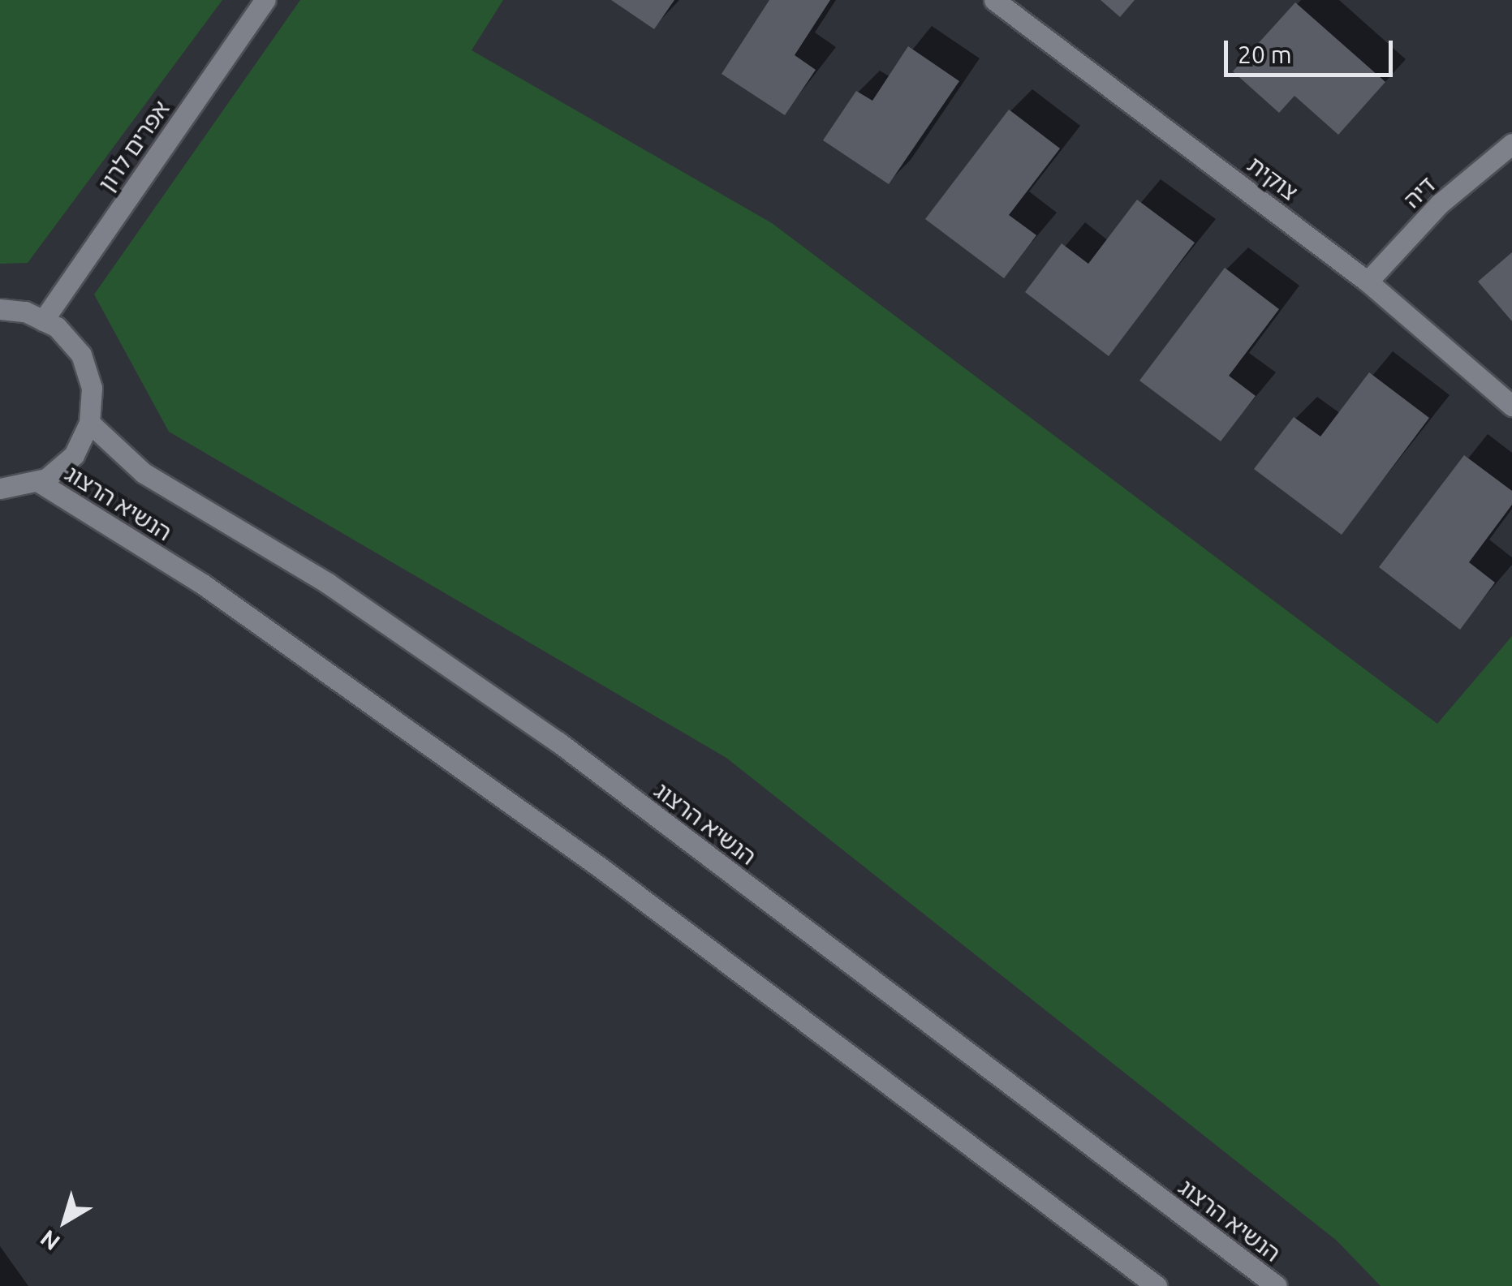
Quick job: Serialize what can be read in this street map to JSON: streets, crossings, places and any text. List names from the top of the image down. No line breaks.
{"streets":{"street":["אפרים לרון","צוקית","דיה","הנשיא הרצוג"]},"crossings":[["צוקית","דיה"]],"scale_bar":"20 m","north":"bottom left"}
